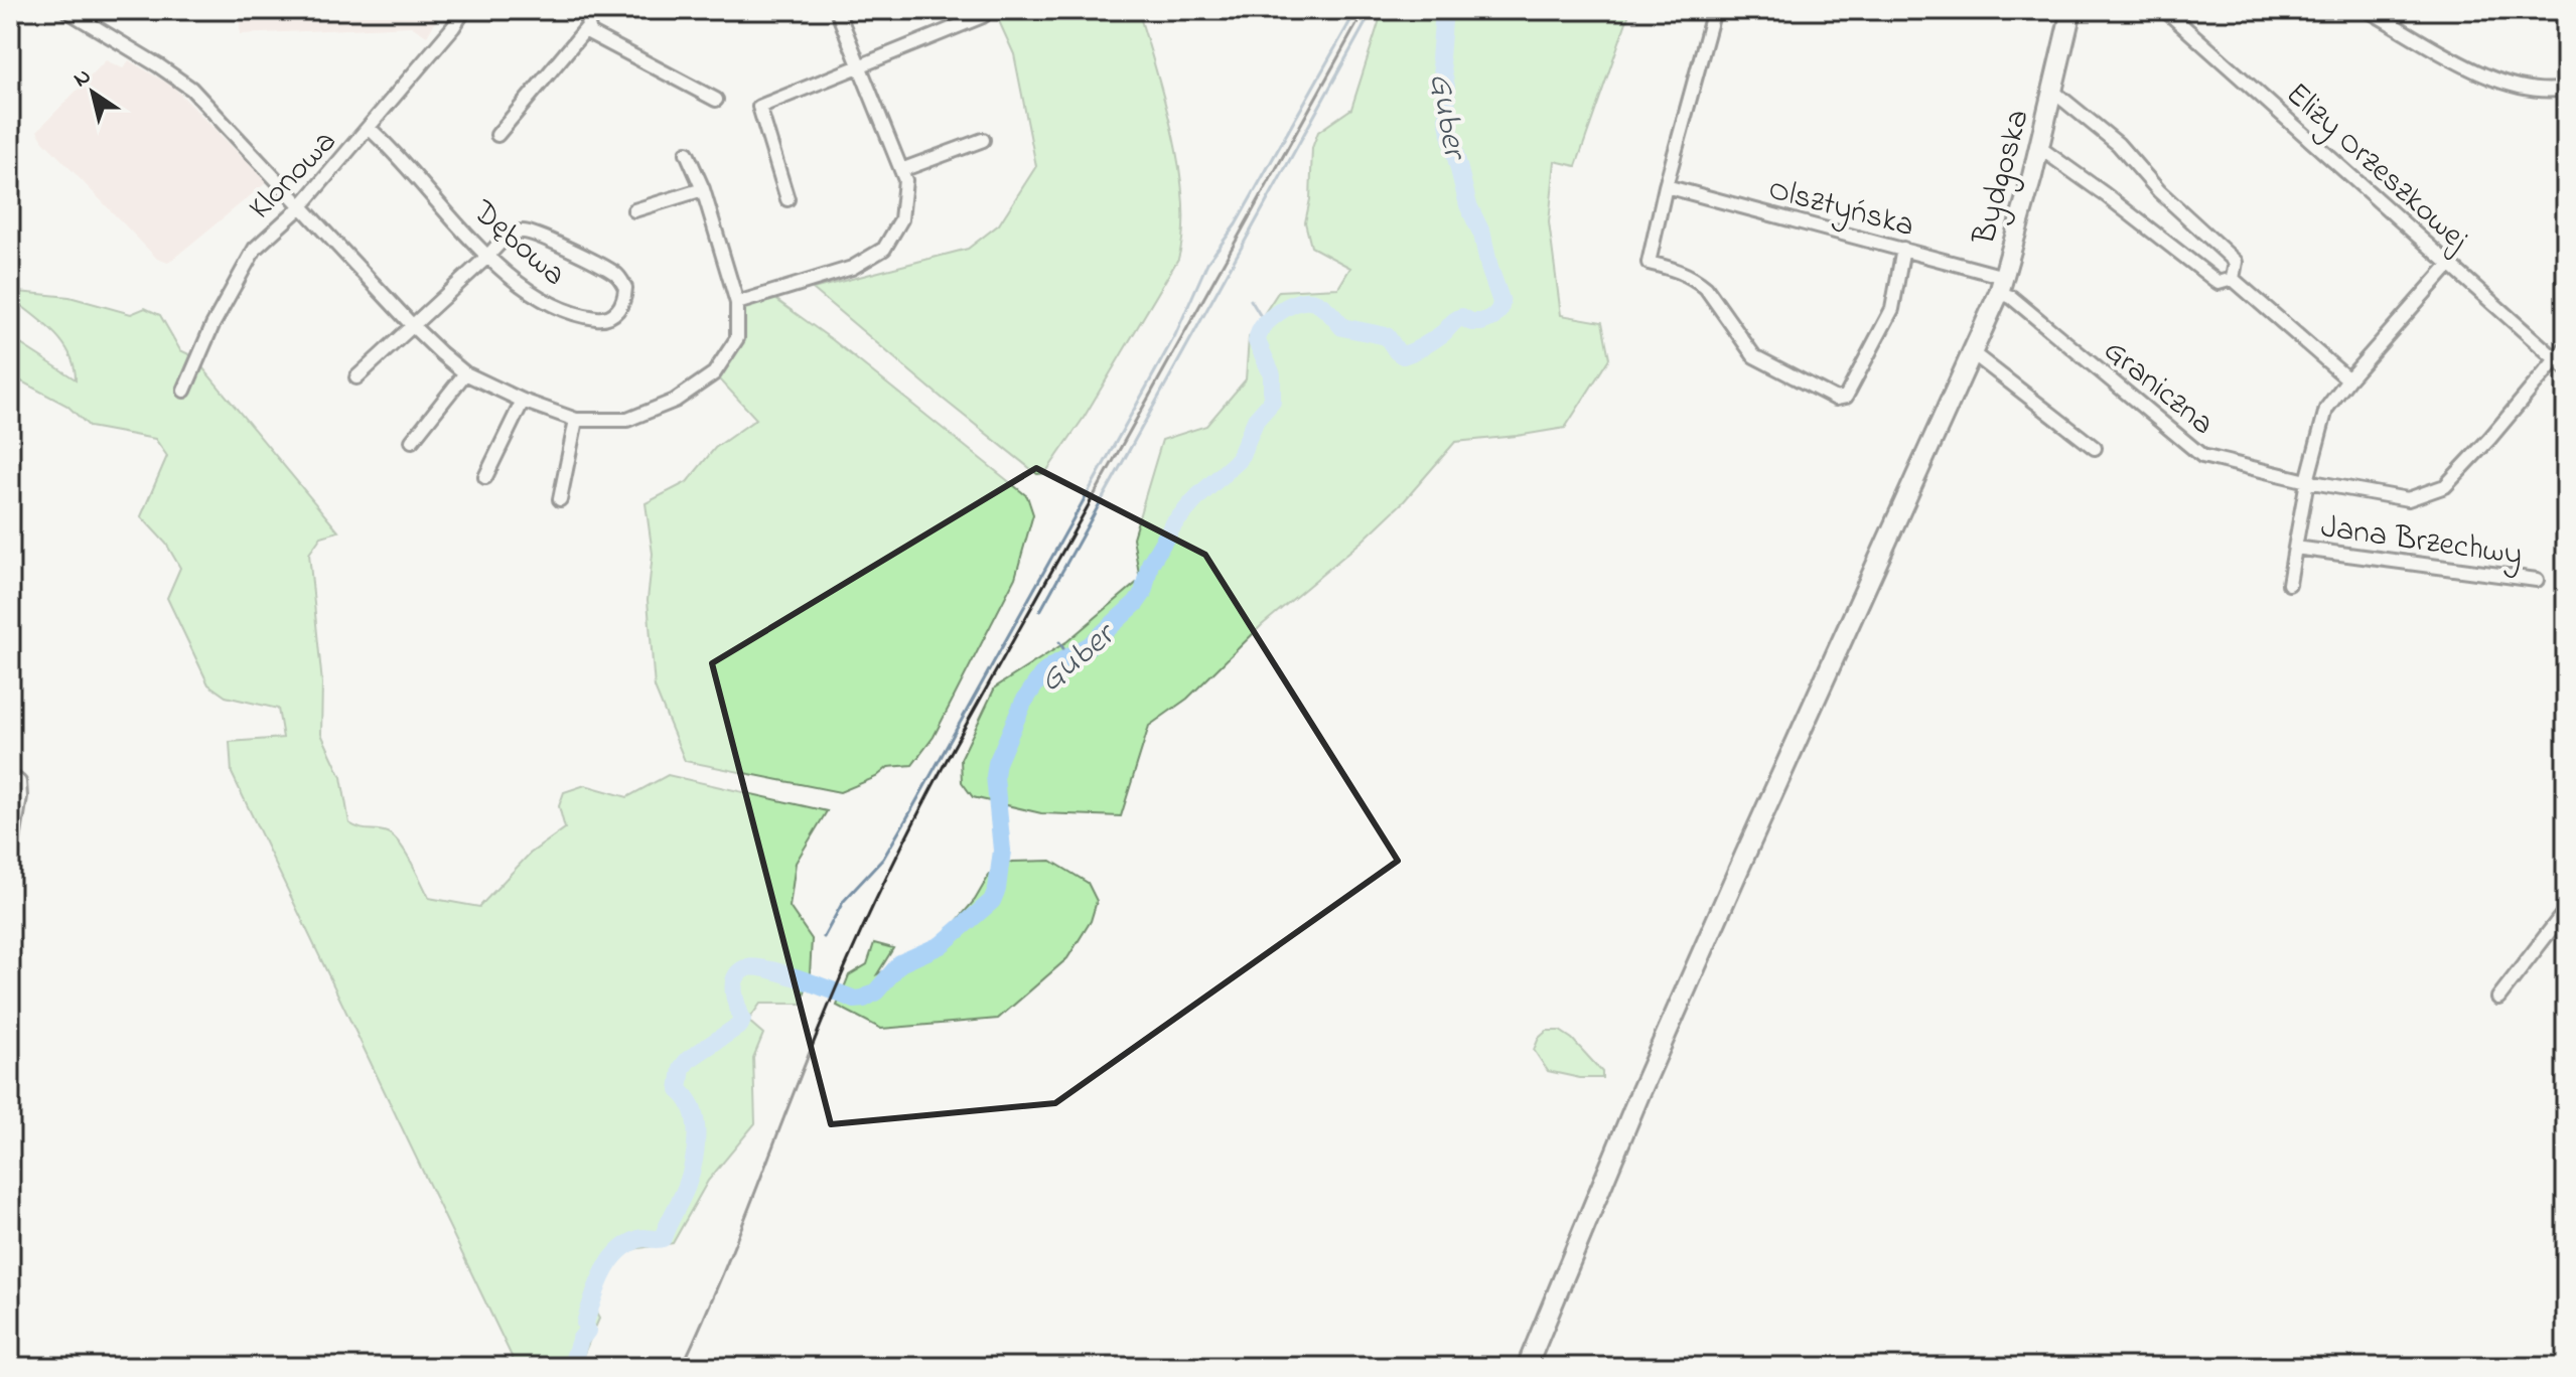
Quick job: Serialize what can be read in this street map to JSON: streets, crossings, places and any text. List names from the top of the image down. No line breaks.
{"streets":{"main road":["Bydgoska"],"street":["Elizy Orzeszkowej","Klonowa","Olsztyńska","Dębowa","Graniczna","Jana Brzechwy"]},"crossings":[["Elizy Orzeszkowej","Graniczna"],["Elizy Orzeszkowej","Jana Brzechwy"],["Klonowa","Dębowa"],["Bydgoska","Olsztyńska"],["Bydgoska","Graniczna"],["Olsztyńska","Graniczna"],["Graniczna","Jana Brzechwy"]],"water":["Guber"],"north":"top left"}
